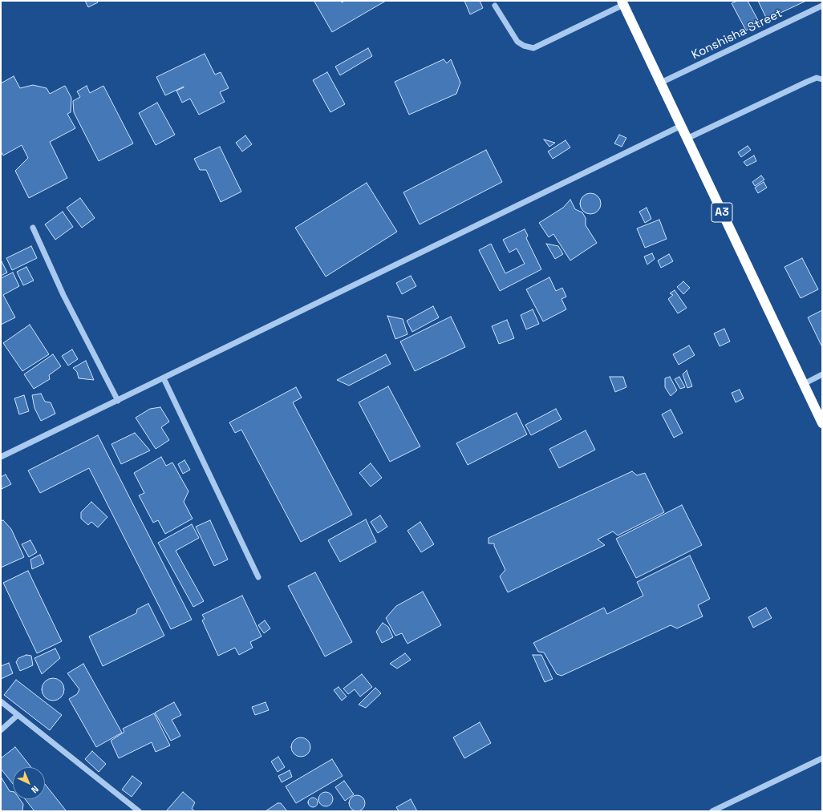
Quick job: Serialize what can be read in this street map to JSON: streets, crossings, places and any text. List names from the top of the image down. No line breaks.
{"streets":{"highway":["A3"],"street":["Konshisha Street"]},"crossings":[["Konshisha Street","A3"]],"north":"bottom right"}
